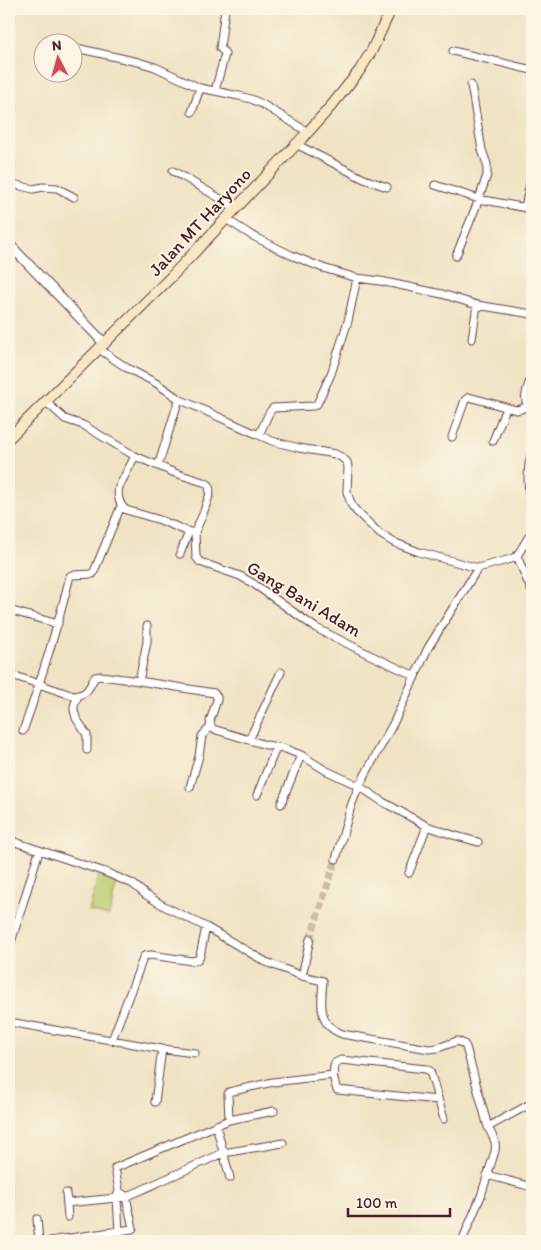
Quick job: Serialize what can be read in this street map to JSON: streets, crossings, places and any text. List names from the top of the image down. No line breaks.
{"streets":{"main road":["Jalan MT Haryono"],"street":["Gang Bani Adam"]},"crossings":[["Jalan MT Haryono","Gang Bani Adam"]],"scale_bar":"100 m","north":"top"}
